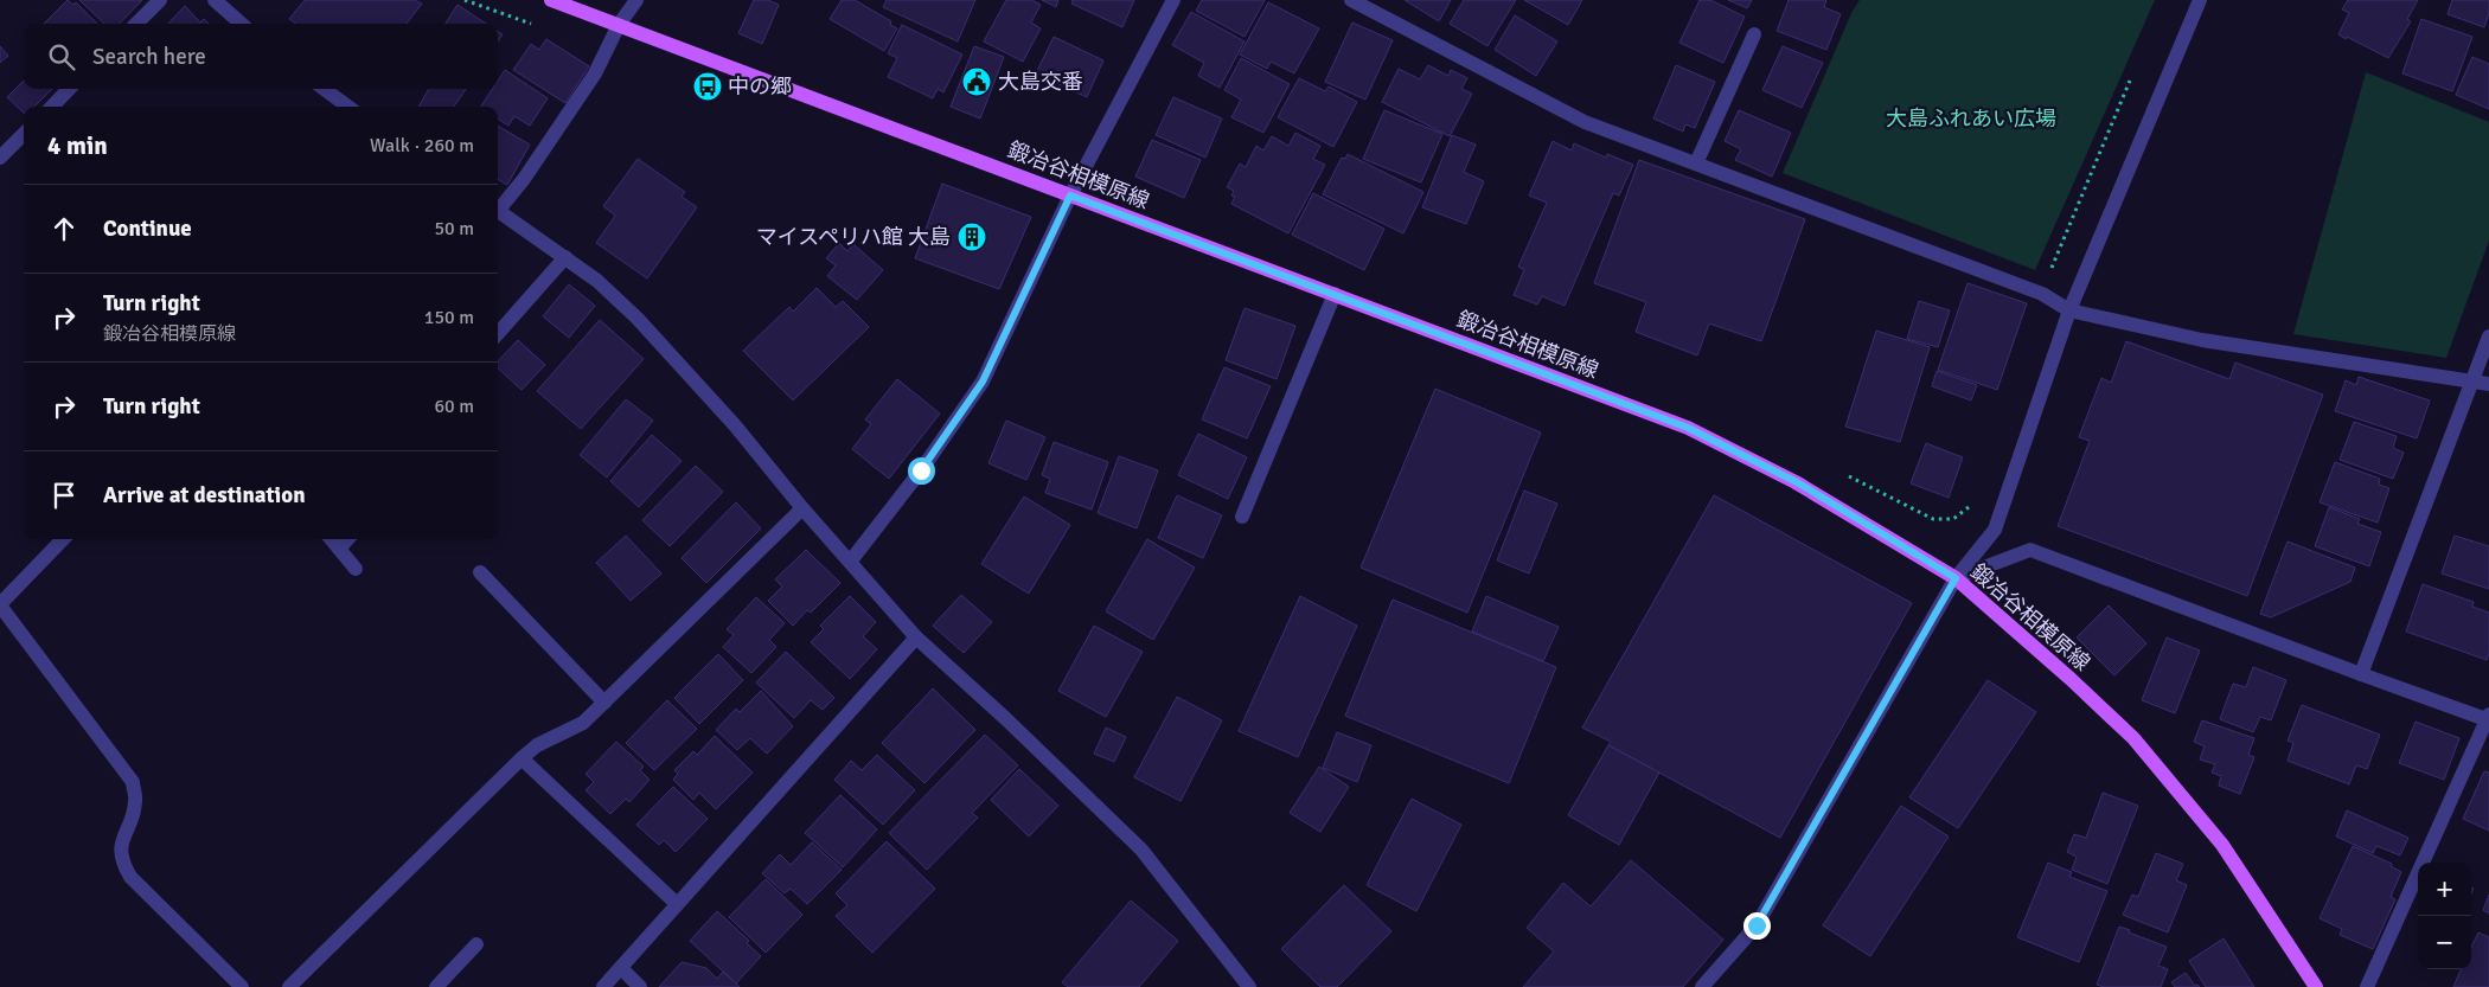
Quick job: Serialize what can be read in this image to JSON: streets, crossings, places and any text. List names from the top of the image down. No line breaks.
{"streets":{"main road":["鍛冶谷相模原線"]},"parks":["大島ふれあい広場"],"places":{"public building":["大島交番"],"bus stop":["中の郷"],"building":["マイスペリハ館 大島"]},"page":{"search":"Search here","heading":["4 min","Walk · 260 m"],"list":[["Continue","50 m"],["Turn right","鍛冶谷相模原線","150 m"],["Turn right","60 m"],"Arrive at destination"],"map_buttons":["+","−"]}}
